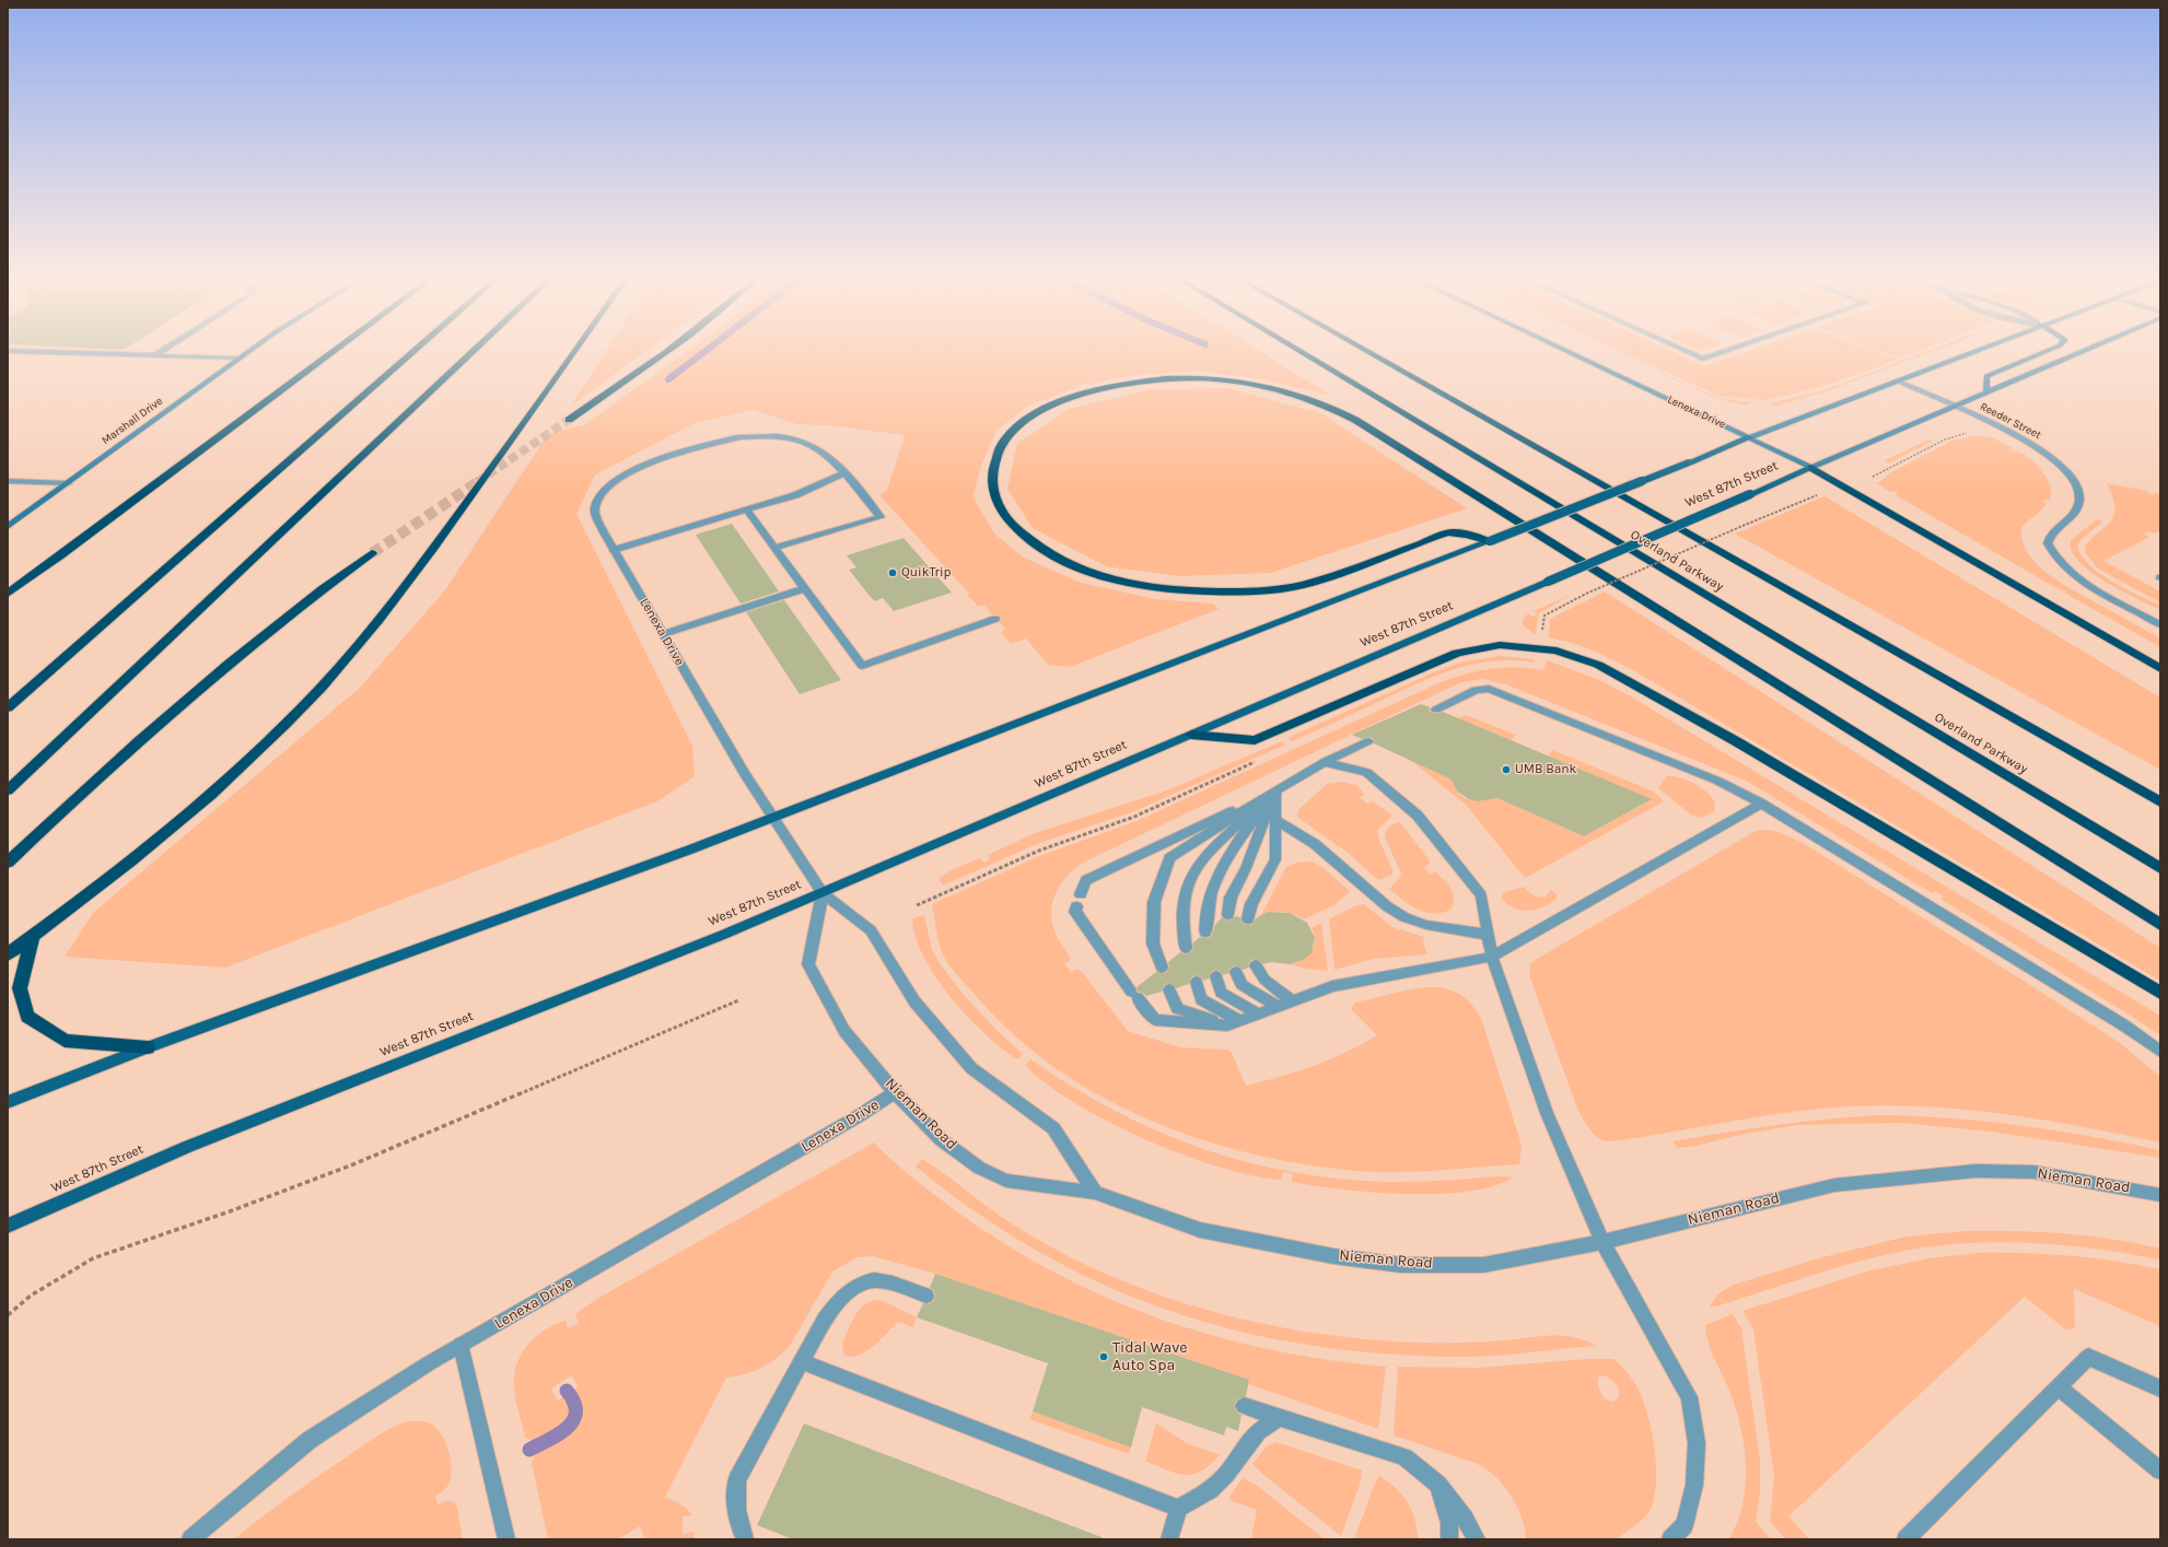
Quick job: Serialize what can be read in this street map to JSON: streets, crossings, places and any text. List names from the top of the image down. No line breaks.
{"streets":{"highway":["Overland Parkway"],"main road":["Lenexa Drive","Marshall Drive","West 87th Street"],"street":["Reeder Street","Nieman Road"]},"crossings":[["Lenexa Drive","West 87th Street"],["Lenexa Drive","Nieman Road"],["Reeder Street","West 87th Street"],["West 87th Street","Nieman Road"]],"places":["QuikTrip","UMB Bank","Tidal Wave Auto Spa"]}
